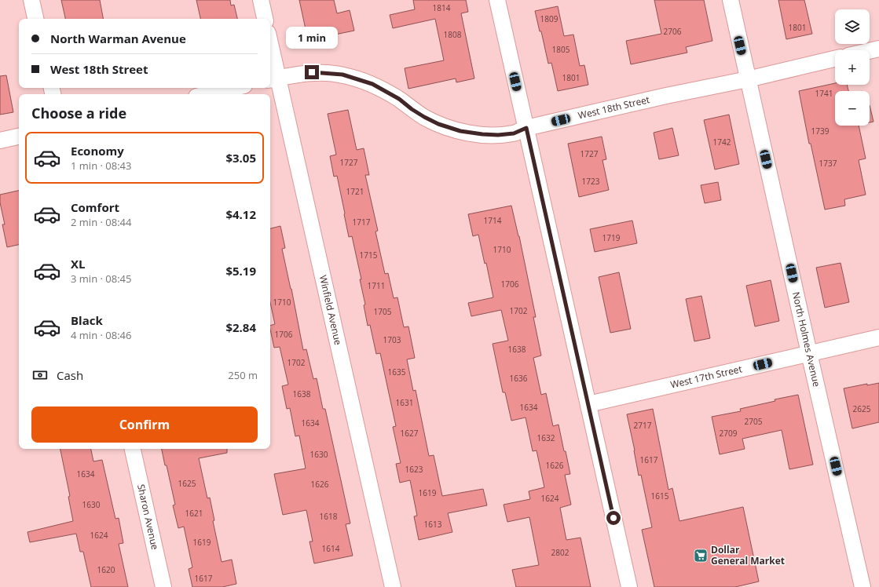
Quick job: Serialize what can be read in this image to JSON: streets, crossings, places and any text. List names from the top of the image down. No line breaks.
{"streets":{"street":["West 18th Street","Winfield Avenue","North Holmes Avenue","West 17th Street","Sharon Avenue"]},"crossings":[["West 18th Street","Winfield Avenue"],["West 18th Street","North Holmes Avenue"],["North Holmes Avenue","West 17th Street"]],"places":{"supermarket":["Dollar General Market"]},"house_numbers":["1814","1809","1801","2706","1808","1805","1801","1741","1739","1742","1727","1727","1737","1723","1721","1714","1717","1719","1710","1715","1706","1711","1710","1702","1705","1706","1703","1638","1702","1635","1636","1638","1631","1634","2625","2705","1634","2717","1627","2709","1632","1630","1617","1626","1623","1634","1625","1626","1619","1615","1624","1630","1621","1618","1613","1624","1619","1614","2802","1620","1617"],"page":{"map_buttons":["+","−"],"banner":["North Warman Avenue","West 18th Street"],"bubble":"1 min","heading":"Choose a ride","list":[{"name":"Economy","note":"1 min · 08:43","value":"$3.05"},{"name":"Comfort","note":"2 min · 08:44","value":"$4.12"},{"name":"XL","note":"3 min · 08:45","value":"$5.19"},{"name":"Black","note":"4 min · 08:46","value":"$2.84"}],"pay":["Cash","250 m"],"buttons":"Confirm"}}
